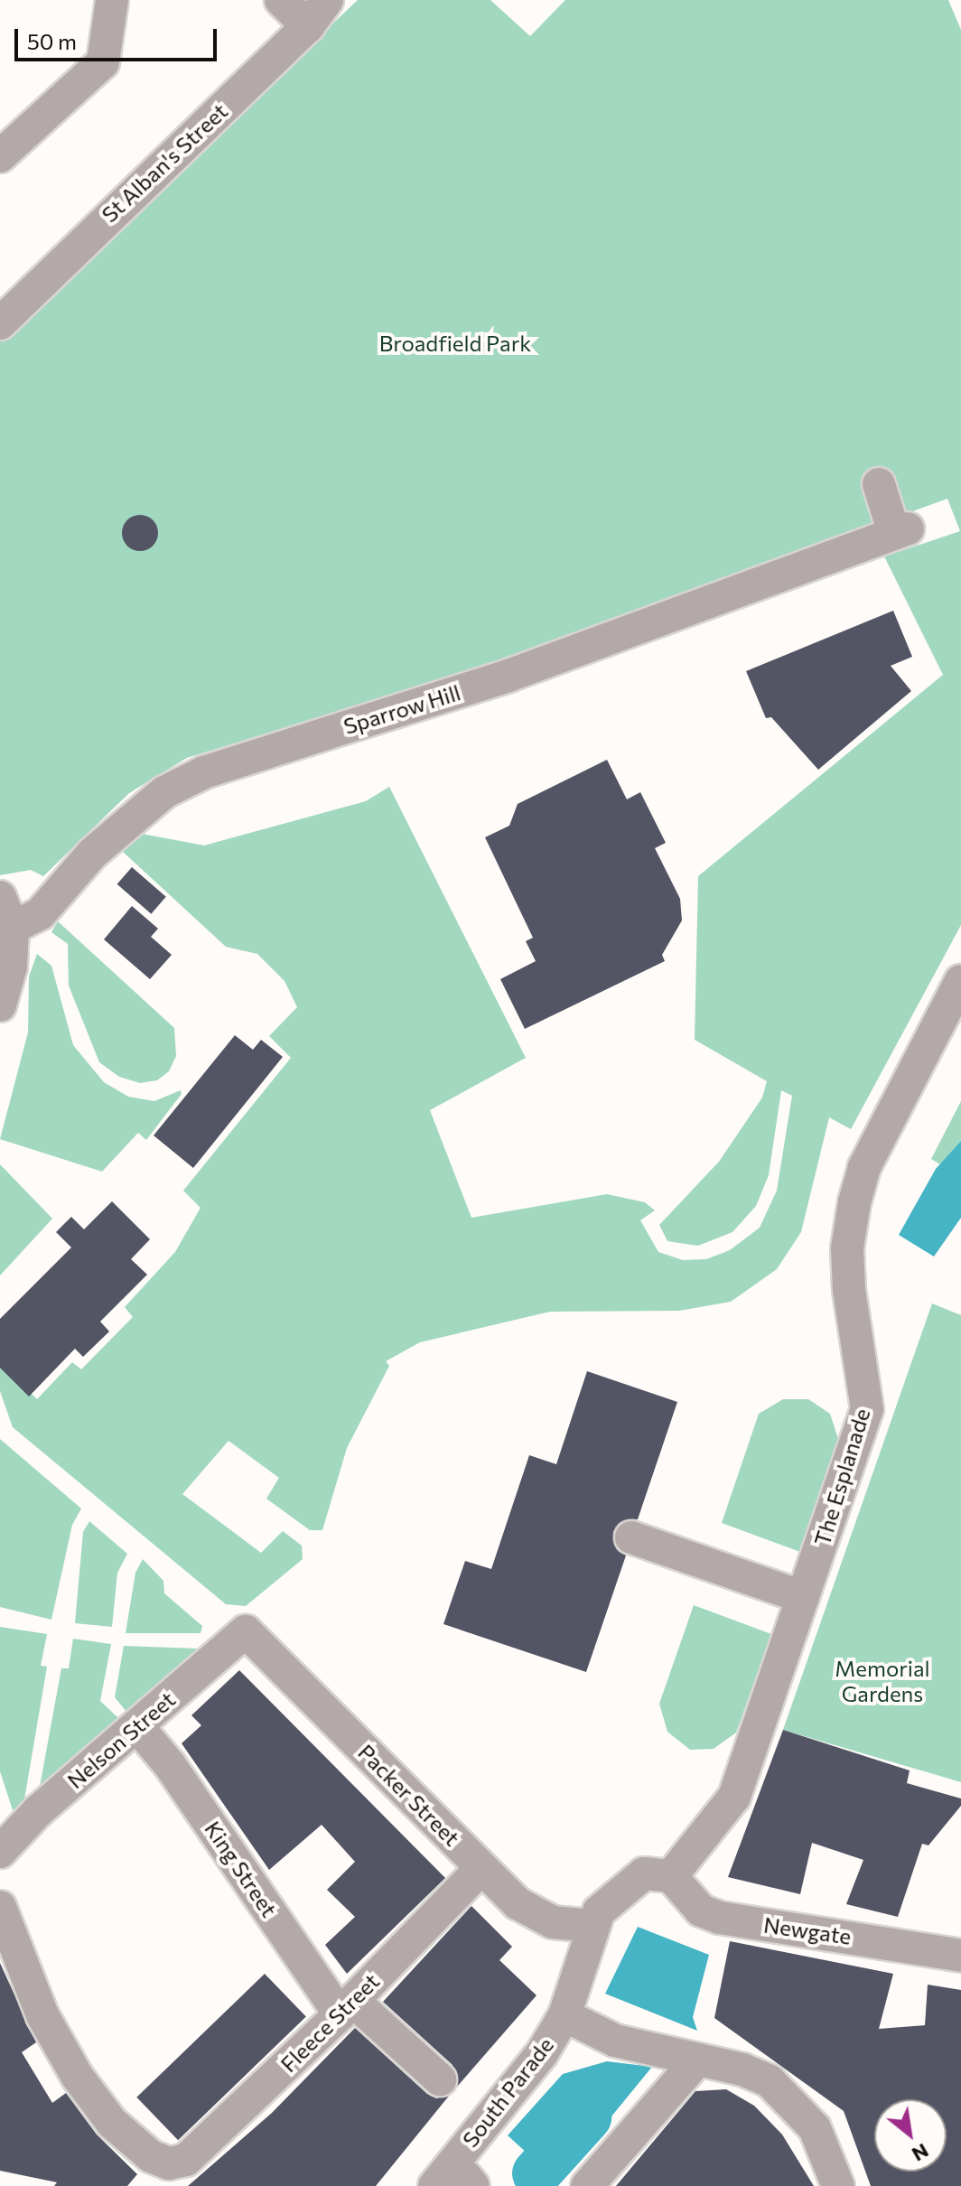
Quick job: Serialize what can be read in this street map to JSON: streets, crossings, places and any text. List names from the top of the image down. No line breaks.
{"streets":{"street":["St Alban's Street","Sparrow Hill","The Esplanade","Nelson Street","Packer Street","King Street","Newgate","Fleece Street","South Parade"]},"crossings":[["The Esplanade","Newgate"],["The Esplanade","South Parade"],["Nelson Street","Packer Street"],["Nelson Street","King Street"],["Packer Street","Fleece Street"],["Packer Street","South Parade"],["King Street","Fleece Street"],["Newgate","South Parade"]],"parks":["Broadfield Park","Memorial Gardens"],"scale_bar":"50 m","north":"bottom right"}
